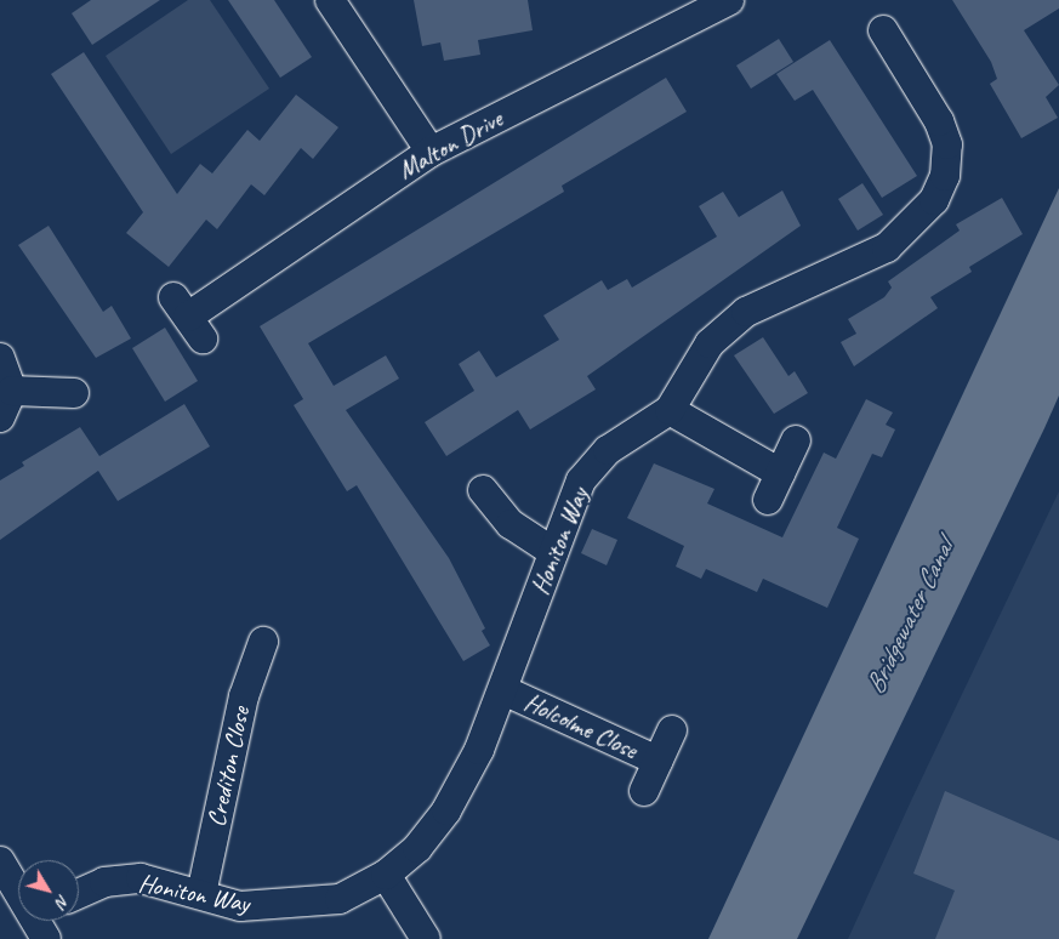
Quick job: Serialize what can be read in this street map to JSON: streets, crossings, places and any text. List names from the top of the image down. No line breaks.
{"streets":{"street":["Malton Drive","Honiton Way","Holcolme Close","Crediton Close"]},"crossings":[["Honiton Way","Holcolme Close"],["Honiton Way","Crediton Close"]],"water":["Bridgewater Canal"],"north":"bottom right"}
